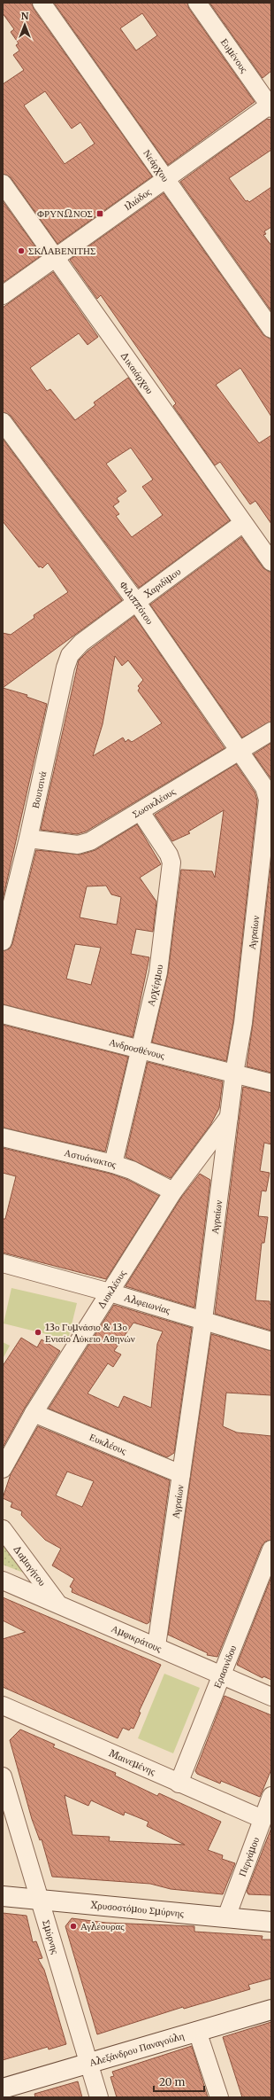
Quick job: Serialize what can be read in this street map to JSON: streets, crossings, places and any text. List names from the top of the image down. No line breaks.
{"streets":{"street":["Ευμένους","Νεάρχου","Ιλιάδος","Δικαιάρχου","Χαριδίμου","Φιλιππότου","Βουτσινά","Σωσικλέους","Αγραίων","Αρχέρμου","Ανδροσθένους","Αστυάνακτος","Διοκλέους","Αλφειωνίας","Ευκλέους","Δαμαγήτου","Αμφικράτους","Ερασινίδου","Μαινεμένης","Περγάμου","Χρυσοστόμου Σμύρνης","Σμύρνης","Αλεξάνδρου Παναγούλη"]},"crossings":[["Ευμένους","Ιλιάδος"],["Νεάρχου","Ιλιάδος"],["Ιλιάδος","Δικαιάρχου"],["Δικαιάρχου","Χαριδίμου"],["Χαριδίμου","Φιλιππότου"],["Χαριδίμου","Βουτσινά"],["Φιλιππότου","Σωσικλέους"],["Φιλιππότου","Αγραίων"],["Βουτσινά","Σωσικλέους"],["Σωσικλέους","Αρχέρμου"],["Αγραίων","Ανδροσθένους"],["Αγραίων","Διοκλέους"],["Αγραίων","Αλφειωνίας"],["Αγραίων","Ευκλέους"],["Αγραίων","Αμφικράτους"],["Αρχέρμου","Ανδροσθένους"],["Αρχέρμου","Αστυάνακτος"],["Αστυάνακτος","Διοκλέους"],["Διοκλέους","Αλφειωνίας"],["Διοκλέους","Ευκλέους"],["Δαμαγήτου","Αμφικράτους"],["Αμφικράτους","Ερασινίδου"],["Ερασινίδου","Μαινεμένης"],["Μαινεμένης","Περγάμου"],["Περγάμου","Χρυσοστόμου Σμύρνης"],["Χρυσοστόμου Σμύρνης","Σμύρνης"],["Σμύρνης","Αλεξάνδρου Παναγούλη"]],"places":{"transit":["ΦΡΥΝΩΝΟΣ"],"other":["ΣΚΛΑΒΕΝΙΤΗΣ","13ο Γυμνάσιο & 13ο Ενιαίο Λύκειο Αθηνών","Αγλέουρας"]},"scale_bar":"20 m","north":"top"}
